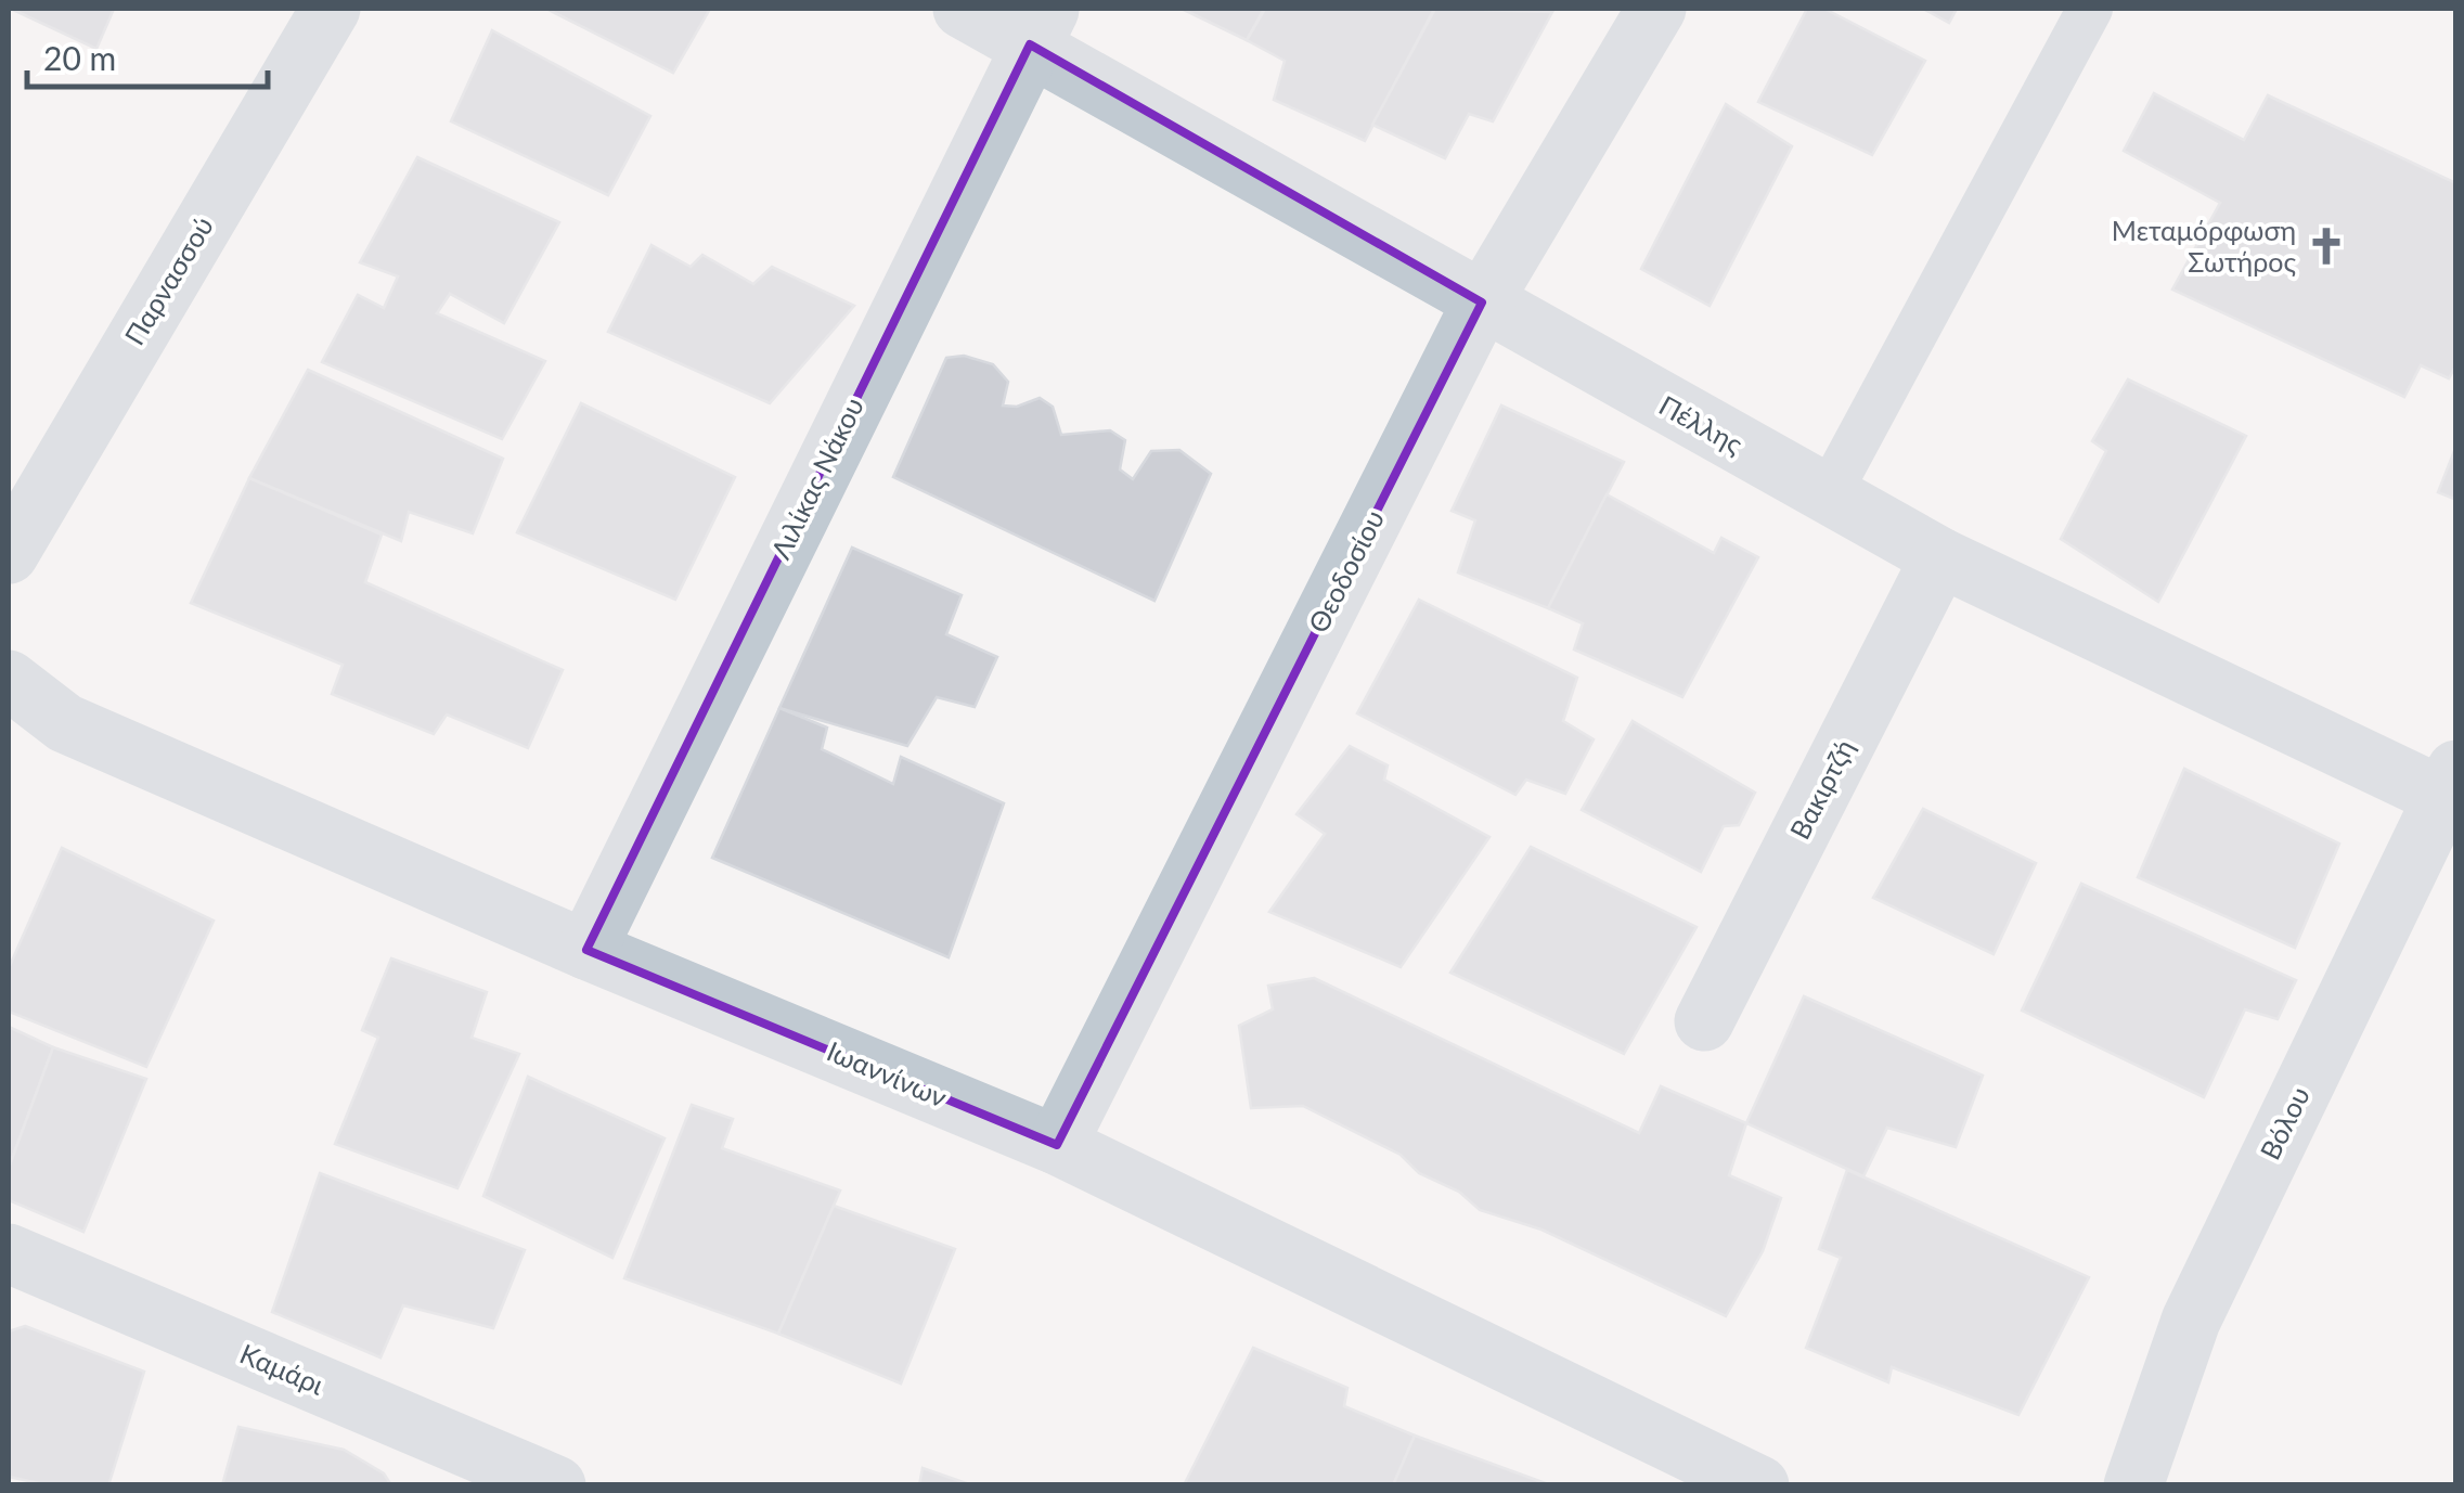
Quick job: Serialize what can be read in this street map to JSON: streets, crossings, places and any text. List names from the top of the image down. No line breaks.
{"streets":{"street":["Παρνασσού","Πέλλης","Λιλίκας Νάκου","Θεοδοσίου","Βακιρτζή","Ιωαννίνων","Βόλου","Καμάρι"]},"crossings":[["Πέλλης","Λιλίκας Νάκου"],["Πέλλης","Θεοδοσίου"],["Πέλλης","Βακιρτζή"],["Πέλλης","Βόλου"],["Λιλίκας Νάκου","Ιωαννίνων"],["Θεοδοσίου","Ιωαννίνων"]],"places":{"church":["Μεταμόρφωση Σωτήρος"]},"scale_bar":"20 m"}
